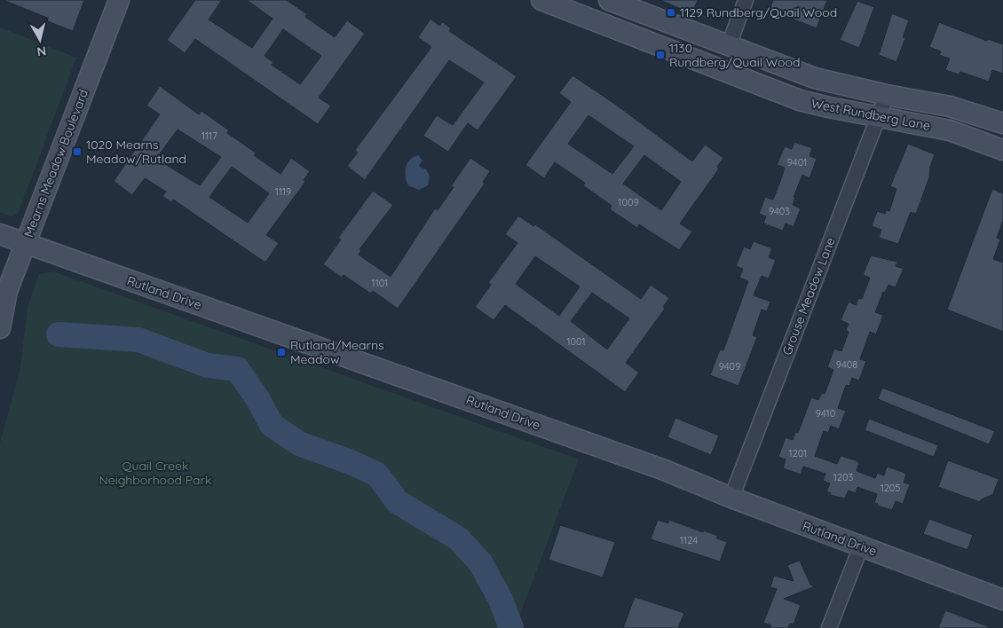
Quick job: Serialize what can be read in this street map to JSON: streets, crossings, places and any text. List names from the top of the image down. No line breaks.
{"streets":{"street":["West Rundberg Lane","Mearns Meadow Boulevard","Rutland Drive","Grouse Meadow Lane"]},"crossings":[["West Rundberg Lane","Grouse Meadow Lane"],["Mearns Meadow Boulevard","Rutland Drive"],["Rutland Drive","Grouse Meadow Lane"]],"parks":["Quail Creek Neighborhood Park"],"places":{"transit":["1129 Rundberg/Quail Wood","1130 Rundberg/Quail Wood","1020 Mearns Meadow/Rutland","Rutland/Mearns Meadow"]},"house_numbers":["1117","9401","1119","1009","9403","1101","1001","9408","9409","9410","1201","1203","1205","1124"],"north":"bottom"}
